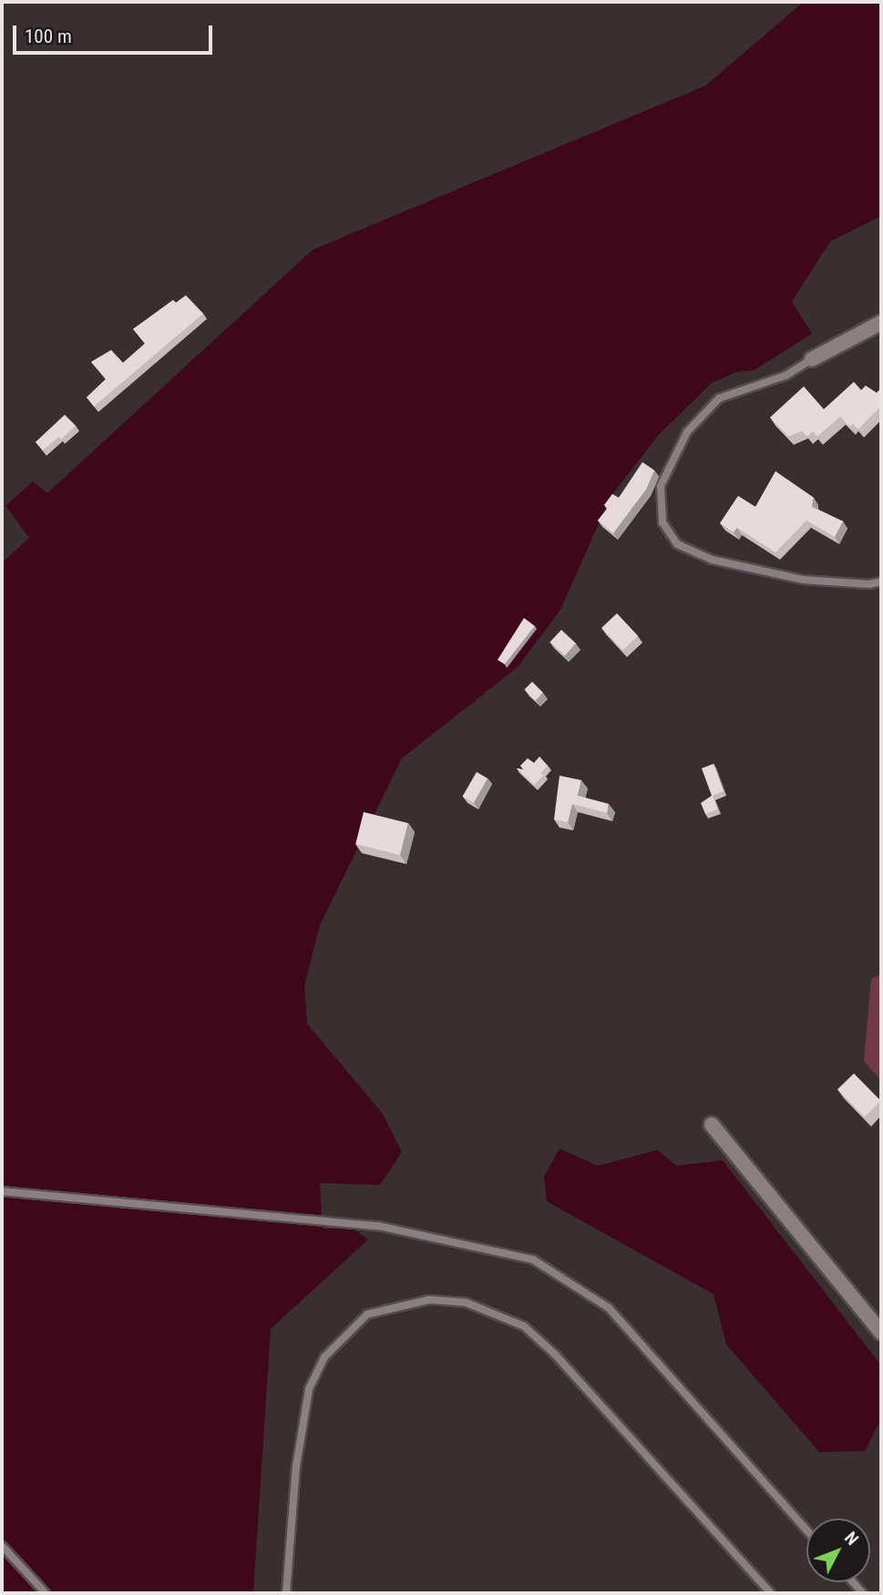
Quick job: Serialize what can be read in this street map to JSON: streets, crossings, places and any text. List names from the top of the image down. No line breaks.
{"scale_bar":"100 m","north":"top right"}
